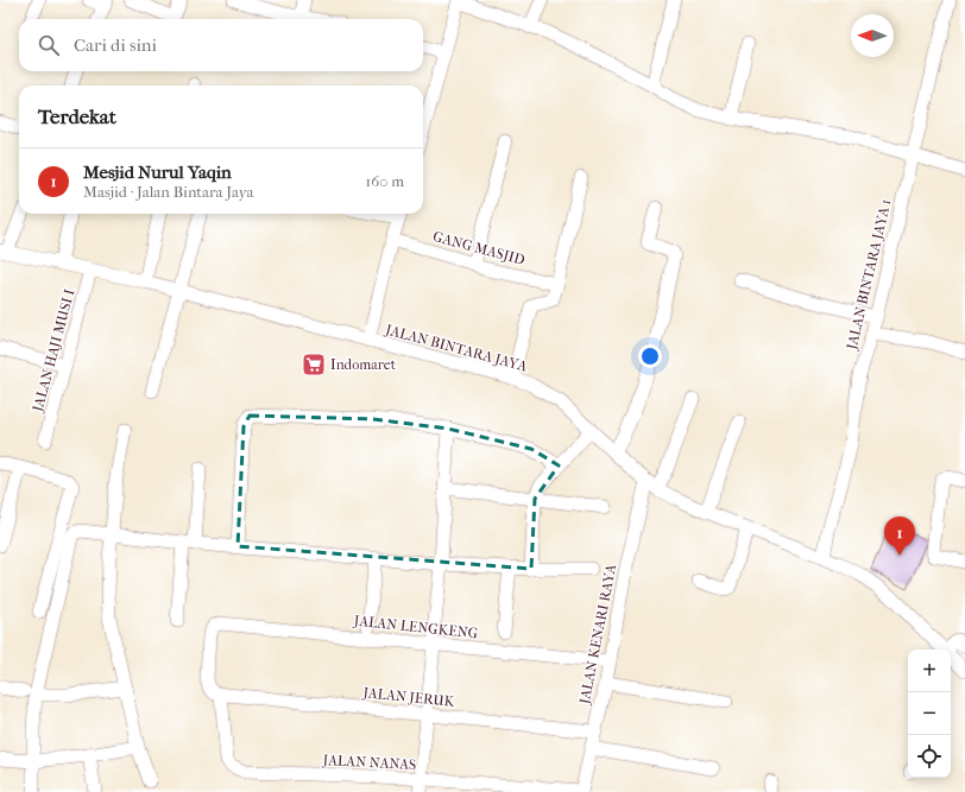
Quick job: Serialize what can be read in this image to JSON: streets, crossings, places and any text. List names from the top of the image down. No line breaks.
{"streets":{"street":["GANG MASJID","JALAN BINTARA JAYA 1","JALAN BINTARA JAYA","JALAN HAJI MUSI I","JALAN LENGKENG","JALAN KENARI RAYA","JALAN JERUK","JALAN NANAS"]},"crossings":[["JALAN BINTARA JAYA 1","JALAN BINTARA JAYA"],["JALAN BINTARA JAYA","JALAN HAJI MUSI I"],["JALAN BINTARA JAYA","JALAN KENARI RAYA"],["JALAN LENGKENG","JALAN KENARI RAYA"],["JALAN LENGKENG","JALAN JERUK"],["JALAN LENGKENG","JALAN NANAS"],["JALAN KENARI RAYA","JALAN JERUK"],["JALAN KENARI RAYA","JALAN NANAS"],["JALAN JERUK","JALAN NANAS"]],"places":{"supermarket":["Indomaret"]},"north":"left","page":{"search":"Cari di sini","heading":"Terdekat","list":[{"mark":"1","name":"Mesjid Nurul Yaqin","note":"Masjid · Jalan Bintara Jaya","value":"160 m"}],"pins":"1","map_buttons":["+","−"]}}
